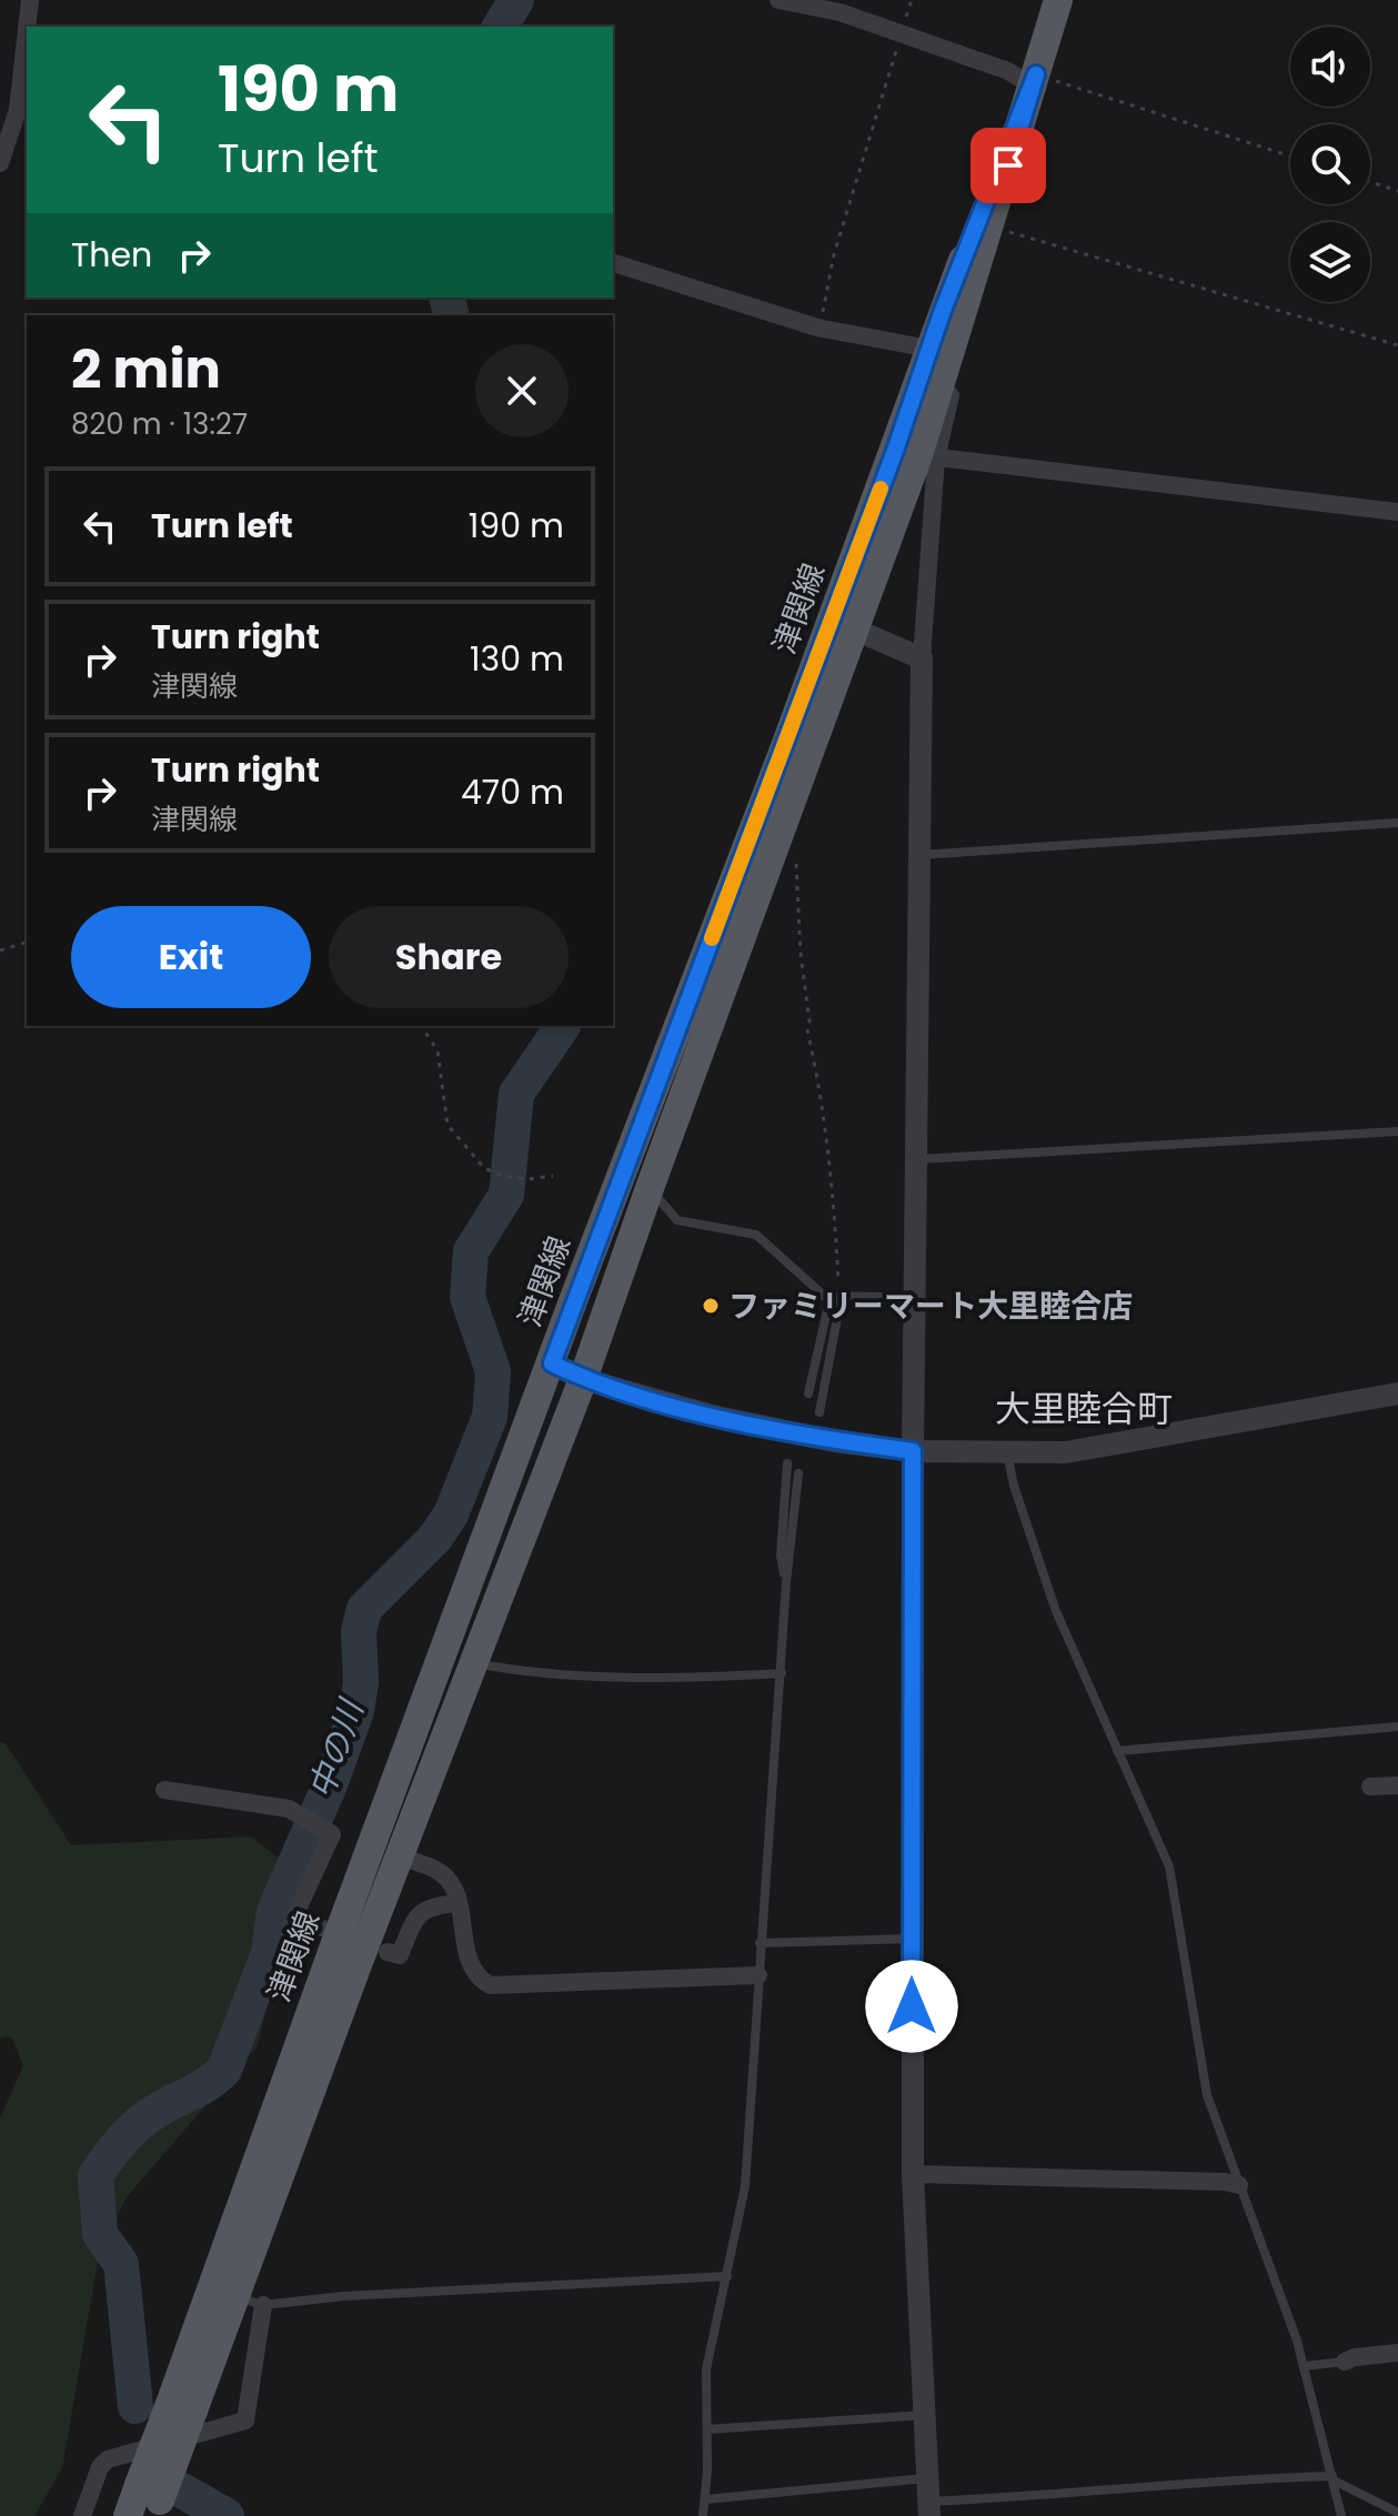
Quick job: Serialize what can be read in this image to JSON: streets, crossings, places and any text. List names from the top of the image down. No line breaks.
{"streets":{"main road":["津関線"]},"districts":["大里睦合町"],"water":["中の川"],"places":["ファミリーマート大里睦合店"],"page":{"turn":["190 m","Turn left"],"then":"Then","heading":["2 min","820 m · 13:27"],"list":[{"name":"Turn left","value":"190 m"},{"name":"Turn right","note":"津関線","value":"130 m"},{"name":"Turn right","note":"津関線","value":"470 m"}],"buttons":["Exit","Share"]}}
